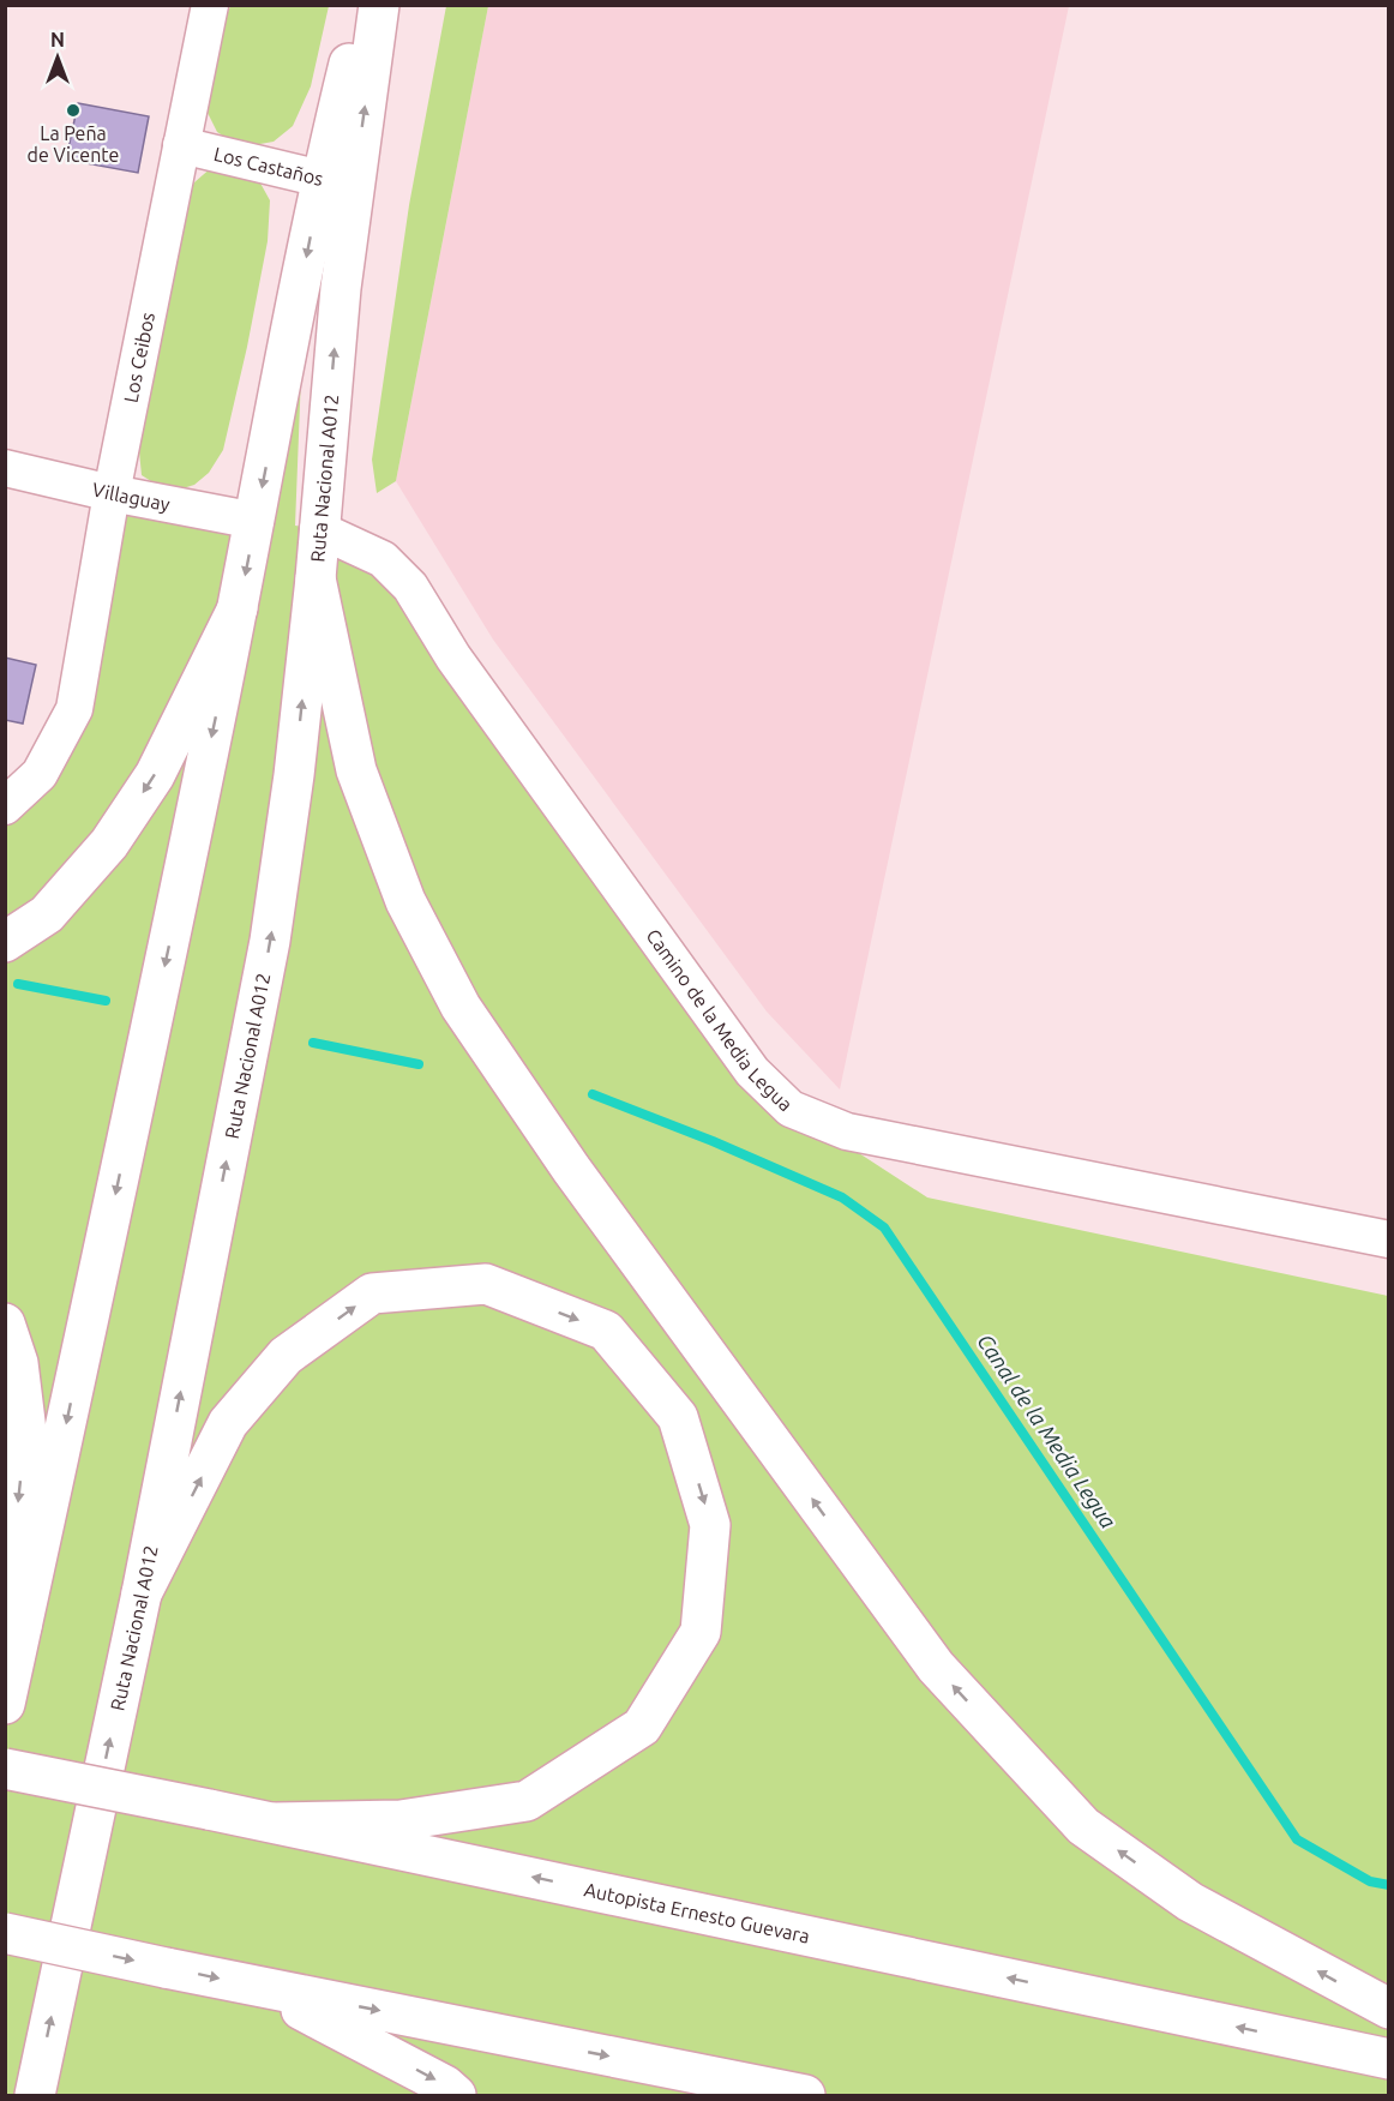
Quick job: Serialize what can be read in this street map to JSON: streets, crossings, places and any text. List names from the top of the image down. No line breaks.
{"streets":{"highway":["Ruta Nacional A012","Autopista Ernesto Guevara"],"street":["Los Castaños","Los Ceibos","Villaguay","Camino de la Media Legua"]},"crossings":[["Los Castaños","Los Ceibos"],["Los Castaños","Ruta Nacional A012"],["Los Ceibos","Villaguay"],["Ruta Nacional A012","Villaguay"],["Ruta Nacional A012","Camino de la Media Legua"]],"water":["Canal de la Media Legua"],"places":["La Peña de Vicente"],"north":"top"}
